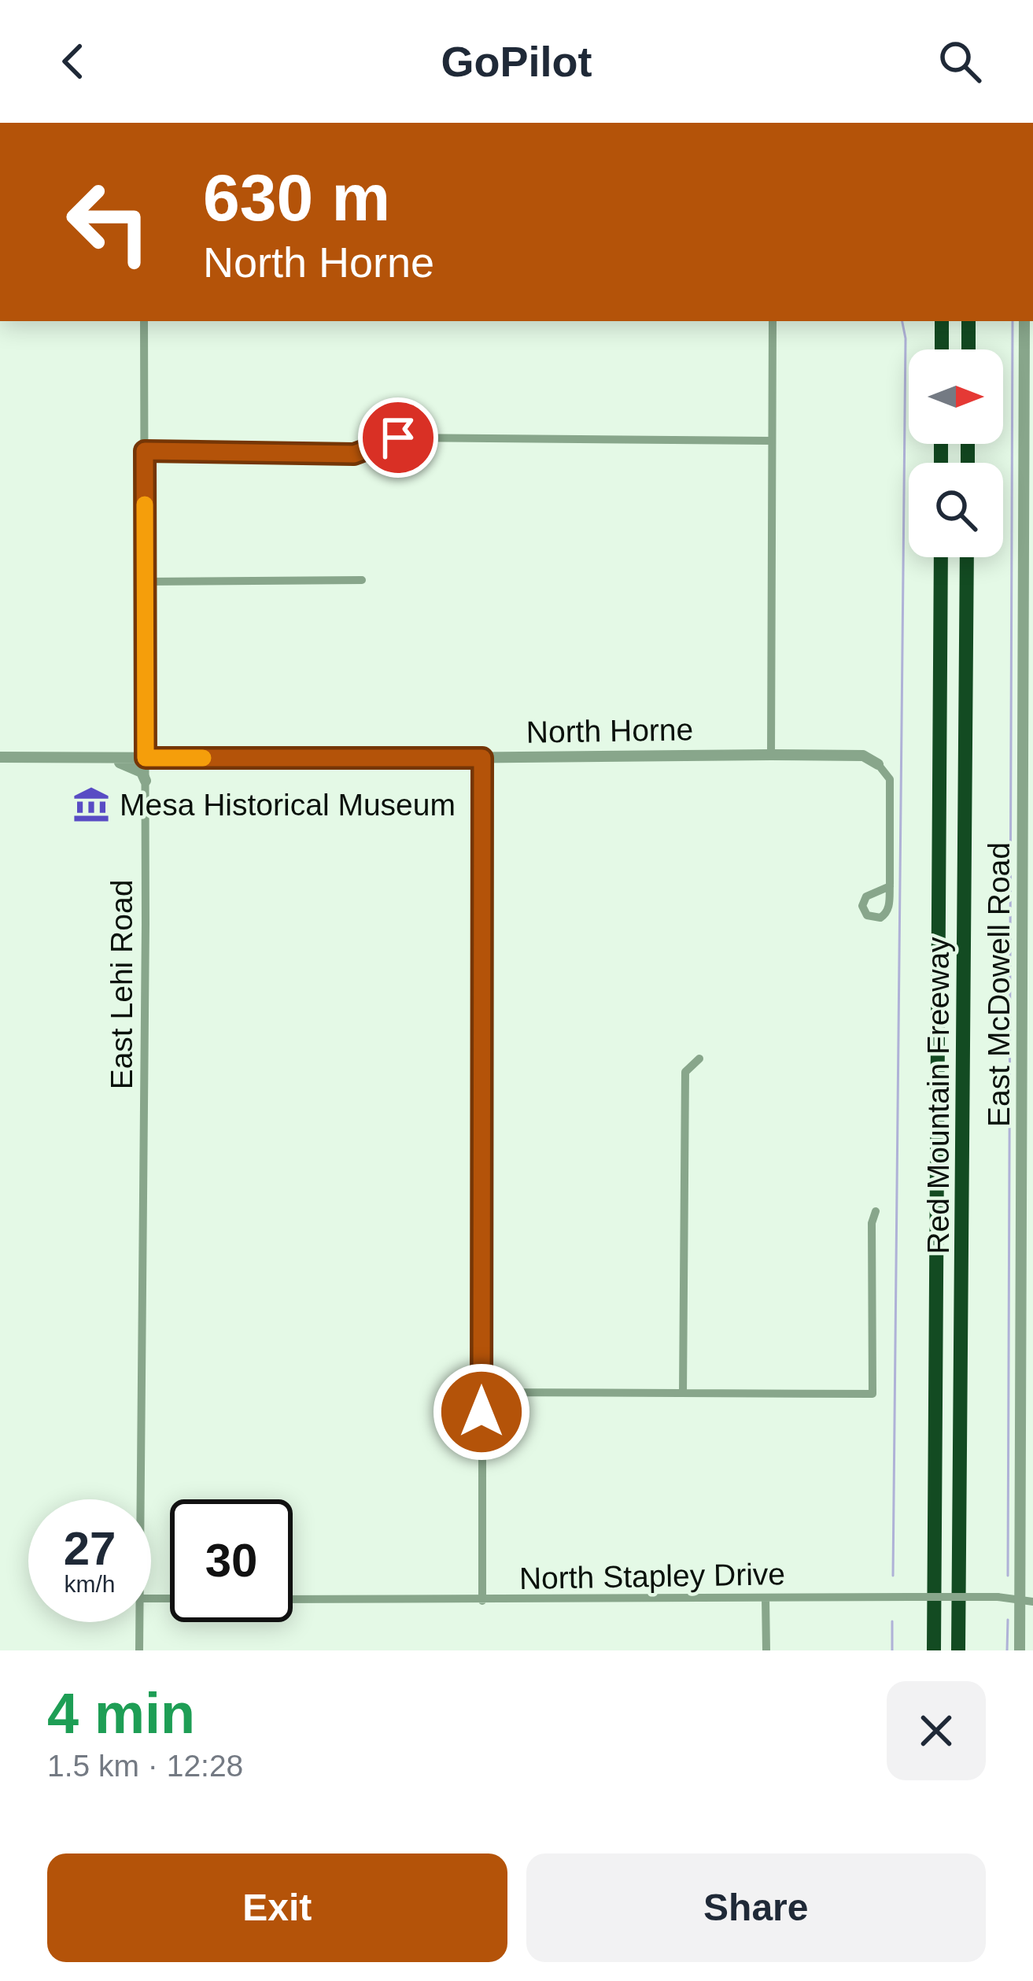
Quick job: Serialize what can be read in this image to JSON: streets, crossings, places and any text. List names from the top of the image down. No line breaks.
{"streets":{"highway":["Red Mountain Freeway"],"street":["North Horne","East Lehi Road","East McDowell Road","North Stapley Drive"]},"crossings":[["North Horne","East Lehi Road"],["East McDowell Road","North Stapley Drive"]],"places":{"museum":["Mesa Historical Museum"]},"north":"right","page":{"header":"GoPilot","turn":["630 m","North Horne"],"speed":"27 km/h","limit":"30","heading":["4 min","1.5 km · 12:28"],"buttons":["Exit","Share"]}}
